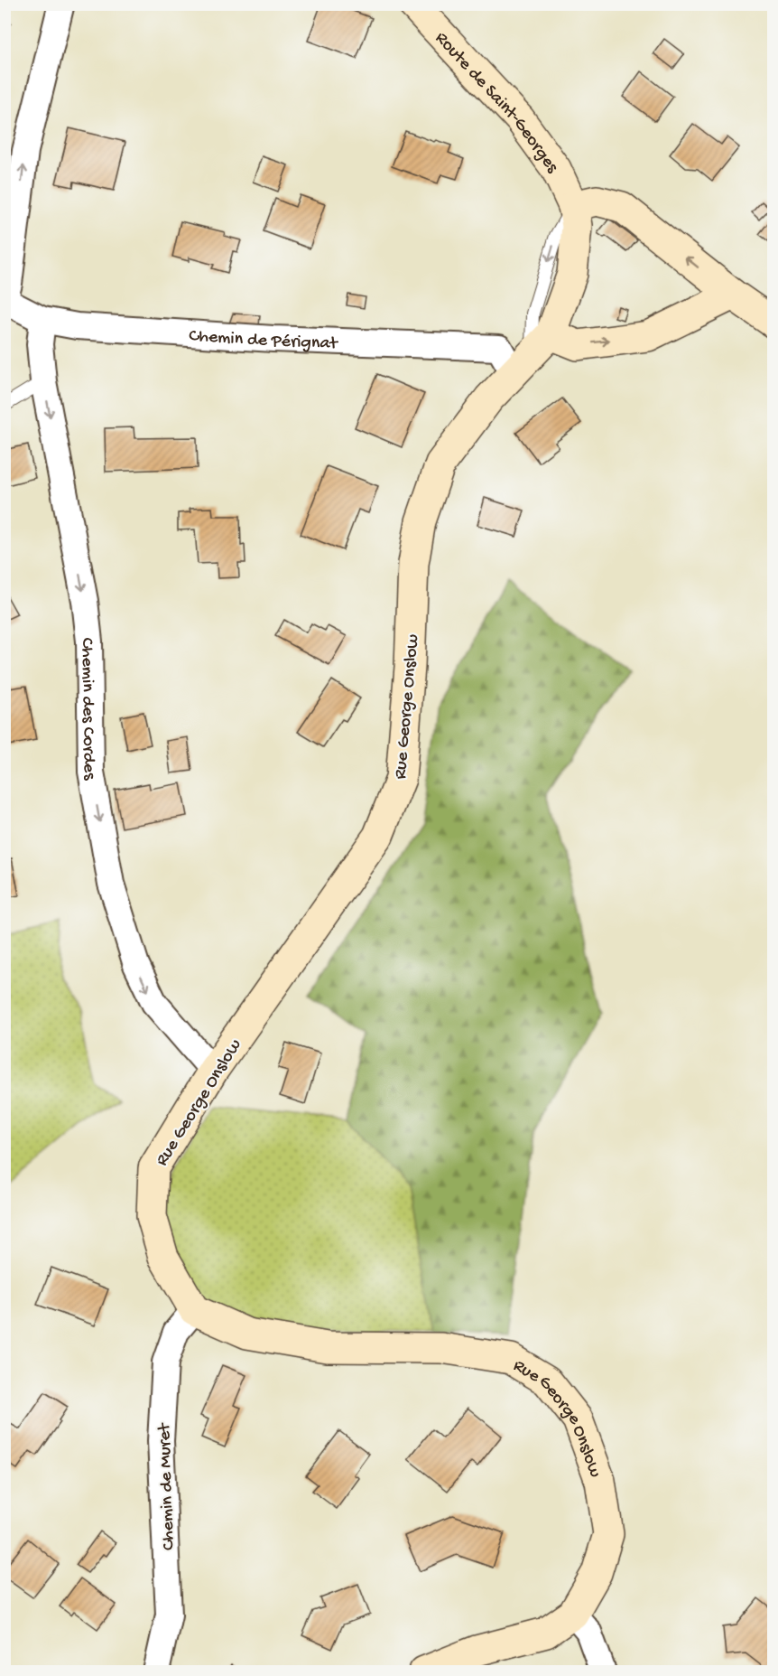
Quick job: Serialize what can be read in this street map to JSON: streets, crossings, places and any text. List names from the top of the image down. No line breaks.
{"streets":{"street":["Route de Saint-Georges","Chemin de Pérignat","Rue George Onslow","Chemin des Cordes","Chemin de Muret"]},"crossings":[["Route de Saint-Georges","Chemin de Pérignat"],["Route de Saint-Georges","Rue George Onslow"],["Chemin de Pérignat","Rue George Onslow"],["Chemin de Pérignat","Chemin des Cordes"],["Rue George Onslow","Chemin des Cordes"],["Rue George Onslow","Chemin de Muret"]],"one_way":["Chemin des Cordes"]}
